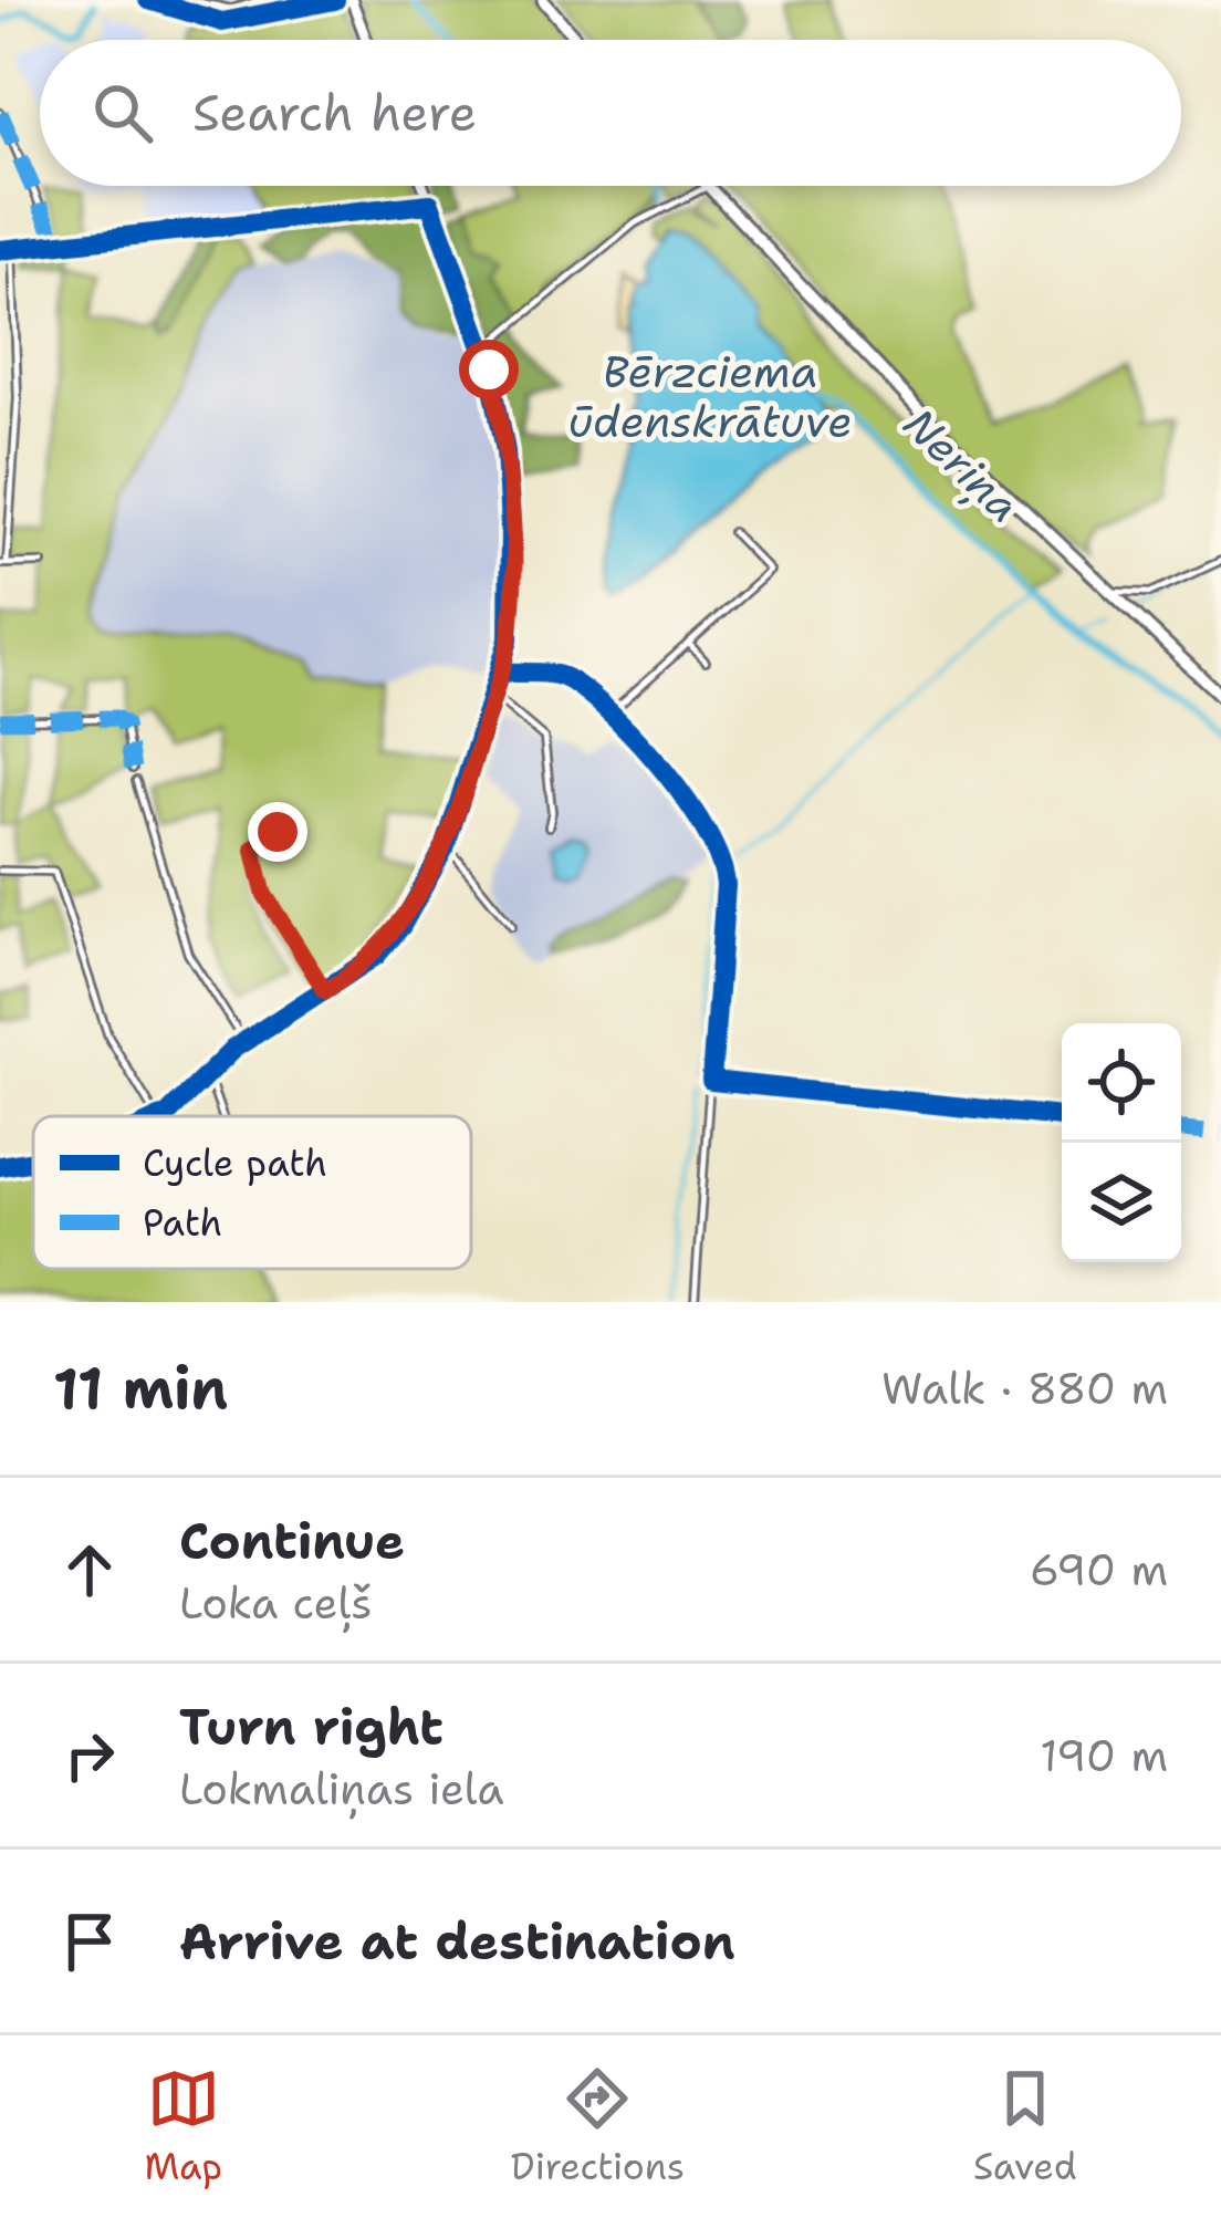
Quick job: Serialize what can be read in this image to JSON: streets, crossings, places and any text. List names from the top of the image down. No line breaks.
{"water":["Bērzciema ūdenskrātuve","Neriņa"],"legend":["Cycle path","Path"],"page":{"search":"Search here","heading":["11 min","Walk · 880 m"],"list":[["Continue","Loka ceļš","690 m"],["Turn right","Lokmaliņas iela","190 m"],"Arrive at destination"],"nav":["Map","Directions","Saved"]}}
